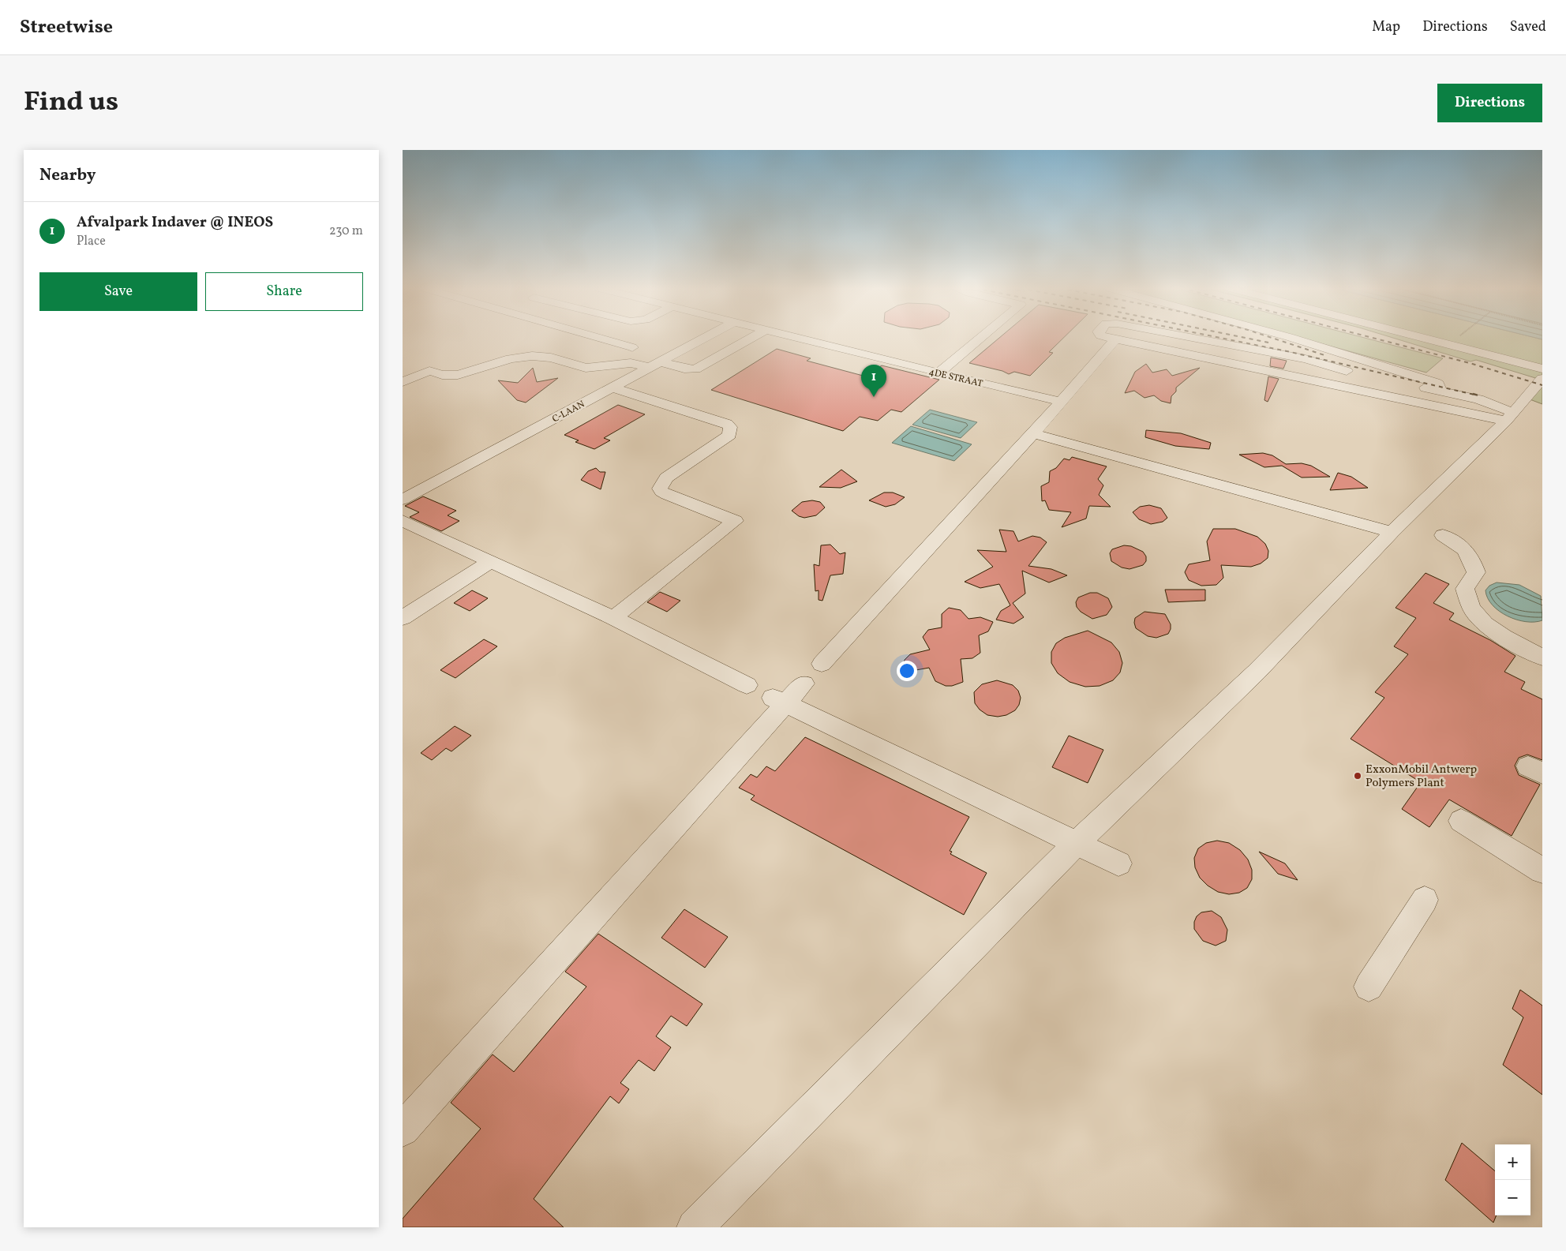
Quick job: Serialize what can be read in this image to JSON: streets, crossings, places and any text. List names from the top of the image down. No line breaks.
{"streets":{"street":["4DE STRAAT","C-LAAN"]},"places":["ExxonMobil Antwerp Polymers Plant"],"page":{"header":"Streetwise","nav":["Map","Directions","Saved"],"title":"Find us","buttons":["Directions",["Save","Share"]],"heading":"Nearby","list":[{"mark":"1","name":"Afvalpark Indaver @ INEOS","note":"Place","value":"230 m"}],"pins":"1","map_buttons":["+","−"]}}
